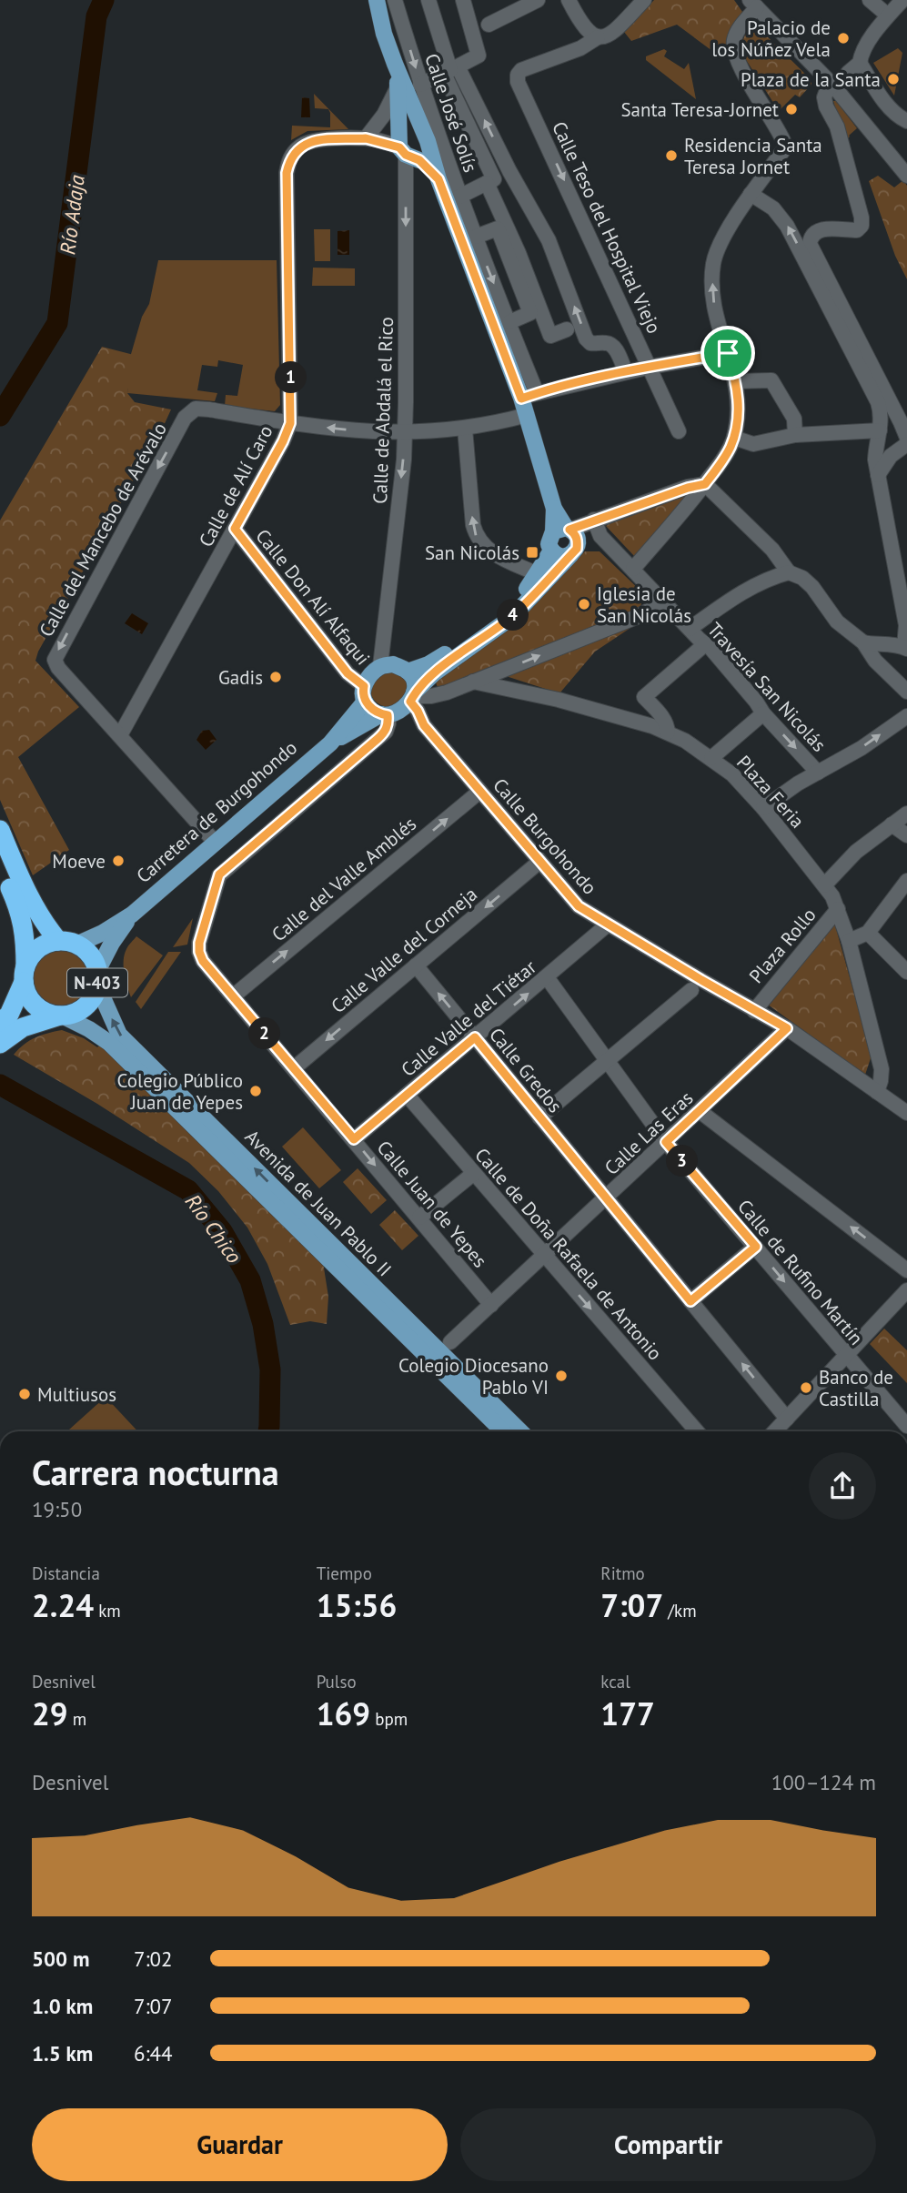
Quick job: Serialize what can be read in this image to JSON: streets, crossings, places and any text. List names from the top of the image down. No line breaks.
{"streets":{"highway":["N-403"],"main road":["Carretera de Burgohondo","Avenida de Juan Pablo II"],"street":["Calle José Solís","Calle Teso del Hospital Viejo","Calle de Abdalá el Rico","Calle de Alí Caro","Calle del Mancebo de Arévalo","Calle Don Alí Alfaqui","Travesía San Nicolás","Plaza Feria","Calle Burgohondo","Calle del Valle Amblés","Plaza Rollo","Calle Valle del Corneja","Calle Valle del Tiétar","Calle Gredos","Calle Las Eras","Calle Juan de Yepes","Calle de Doña Rafaela de Antonio","Calle de Rufino Martín"]},"crossings":[["Calle de Abdalá el Rico","Calle de Alí Caro"],["Calle de Abdalá el Rico","Calle Don Alí Alfaqui"],["Calle de Abdalá el Rico","Carretera de Burgohondo"],["Calle de Abdalá el Rico","Calle Burgohondo"],["Calle de Alí Caro","Calle del Mancebo de Arévalo"],["Calle de Alí Caro","Calle Don Alí Alfaqui"],["Calle del Mancebo de Arévalo","Carretera de Burgohondo"],["Calle Don Alí Alfaqui","Carretera de Burgohondo"],["Calle Don Alí Alfaqui","Calle Burgohondo"],["Travesía San Nicolás","Plaza Feria"],["Plaza Feria","Plaza Rollo"],["Carretera de Burgohondo","Calle Burgohondo"],["Carretera de Burgohondo","N-403"],["Carretera de Burgohondo","Avenida de Juan Pablo II"],["Carretera de Burgohondo","Calle Juan de Yepes"],["Calle Burgohondo","Calle del Valle Amblés"],["Calle Burgohondo","Plaza Rollo"],["Calle Burgohondo","Calle Valle del Corneja"],["Calle Burgohondo","Calle Valle del Tiétar"],["Calle del Valle Amblés","Calle Juan de Yepes"],["Plaza Rollo","Calle Las Eras"],["Calle Valle del Corneja","Calle Gredos"],["Calle Valle del Corneja","Calle Juan de Yepes"],["N-403","Avenida de Juan Pablo II"],["Calle Valle del Tiétar","Calle Gredos"],["Calle Valle del Tiétar","Calle Juan de Yepes"],["Calle Valle del Tiétar","Calle de Doña Rafaela de Antonio"],["Calle Valle del Tiétar","Calle de Rufino Martín"],["Calle Gredos","Calle Las Eras"],["Calle Las Eras","Calle Juan de Yepes"],["Calle Las Eras","Calle de Doña Rafaela de Antonio"],["Calle Las Eras","Calle de Rufino Martín"]],"one_way":["Calle de Abdalá el Rico","Calle del Valle Amblés","Calle Valle del Corneja","Calle Gredos","Calle de Doña Rafaela de Antonio"],"water":["Río Adaja","Río Chico"],"places":{"other":["Palacio de los Núñez Vela","Plaza de la Santa","Santa Teresa-Jornet","Residencia Santa Teresa Jornet","Iglesia de San Nicolás","Gadis","Moeve","Colegio Público Juan de Yepes","Colegio Diocesano Pablo VI","Banco de Castilla","Multiusos"],"transit":["San Nicolás"]},"page":{"pins":["1","4","2","3"],"heading":["Carrera nocturna","19:50"],"stats":[["Distancia","2.24 km"],["Tiempo","15:56"],["Ritmo","7:07 /km"],["Desnivel","29 m"],["Pulso","169 bpm"],["kcal","177"]],"chart":["Desnivel","100–124 m"],"list":[{"name":"500 m","note":"7:02"},{"name":"1.0 km","note":"7:07"},{"name":"1.5 km","note":"6:44"}],"buttons":["Guardar","Compartir"]}}
